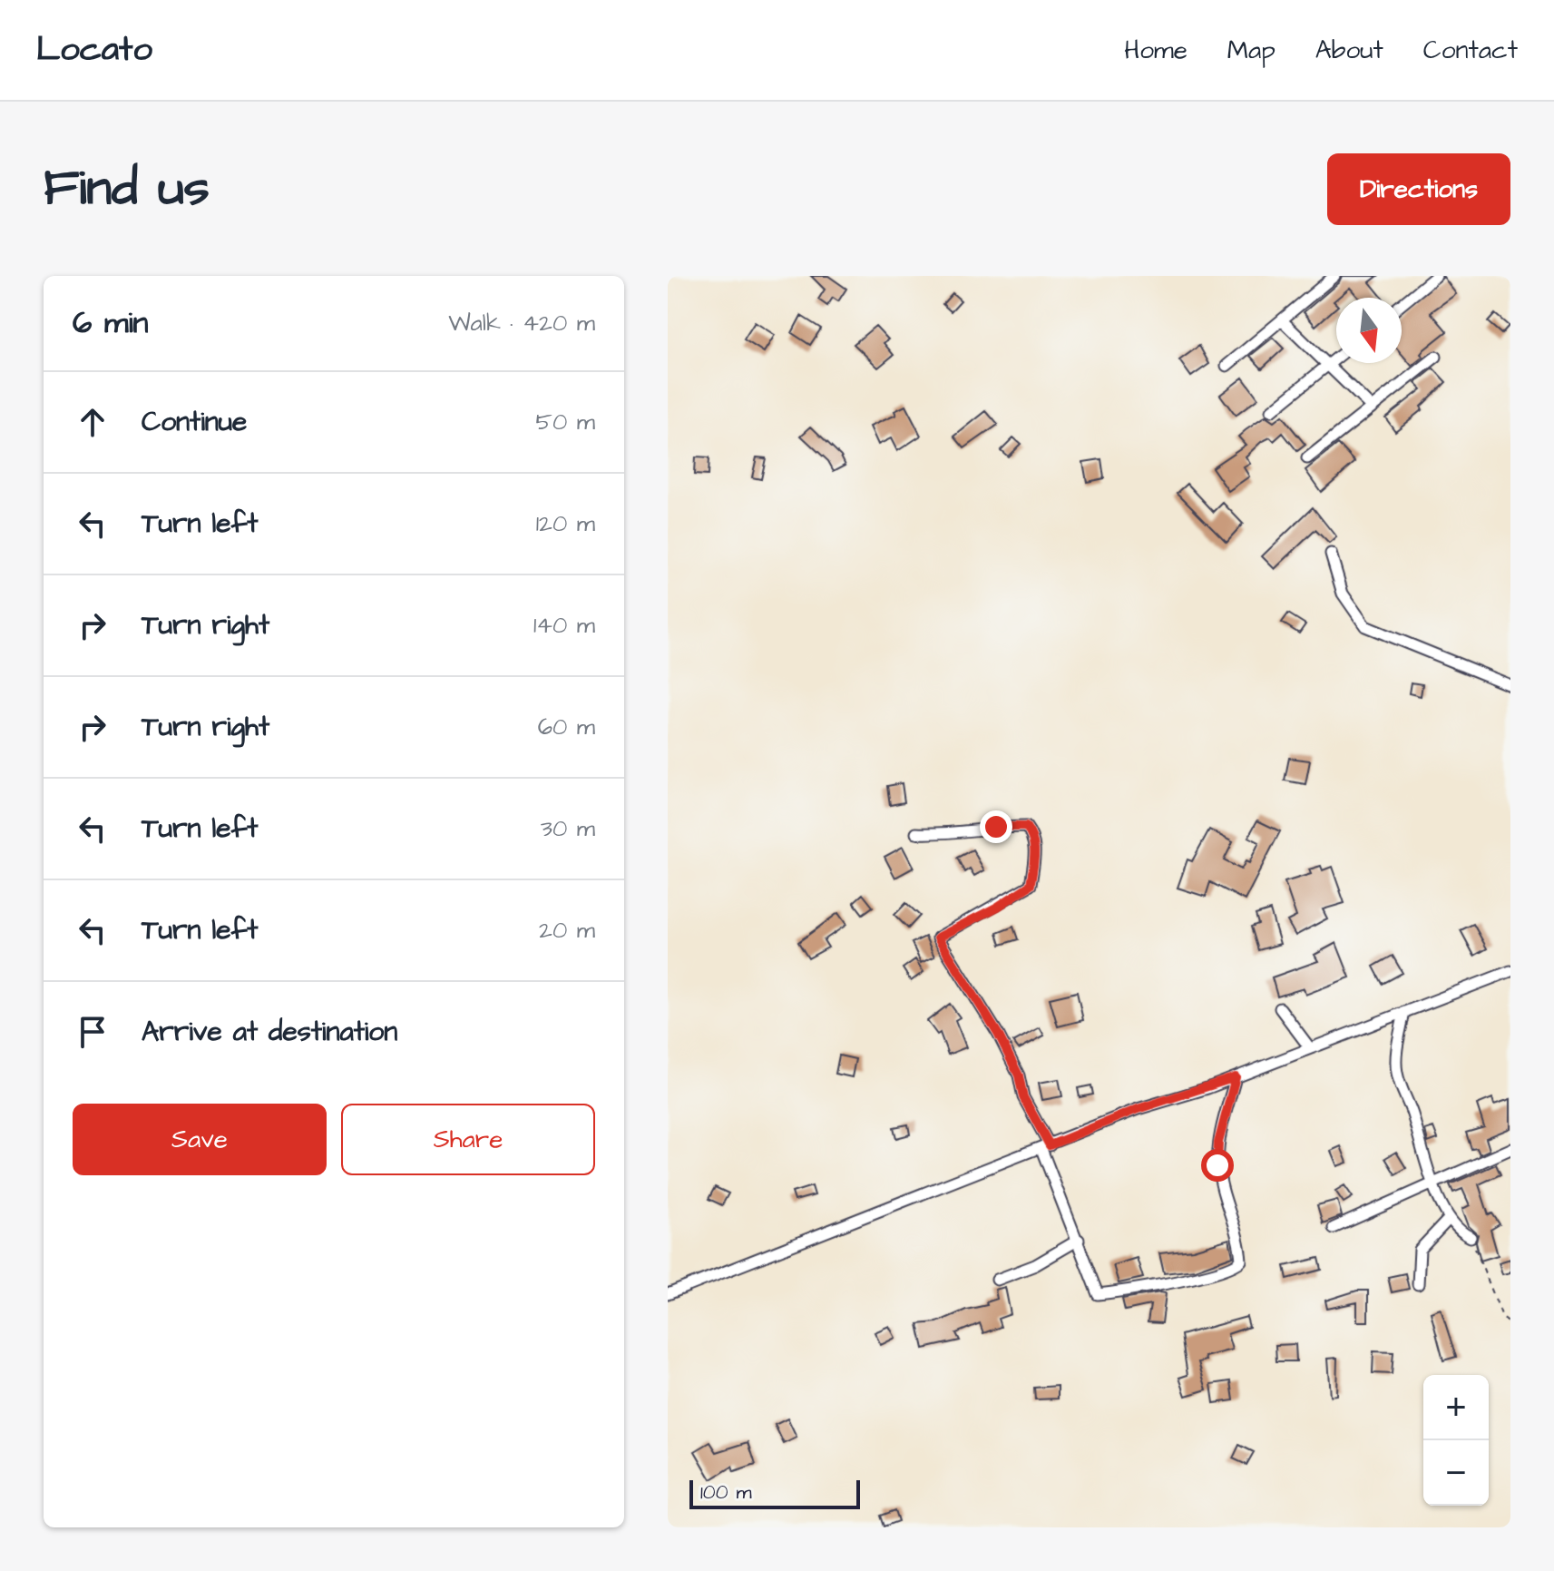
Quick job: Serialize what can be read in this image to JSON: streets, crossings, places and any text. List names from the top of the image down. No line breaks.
{"scale_bar":"100 m","north":"bottom","page":{"header":"Locato","nav":["Home","Map","About","Contact"],"title":"Find us","buttons":["Directions",["Save","Share"]],"heading":["6 min","Walk · 420 m"],"list":[["Continue","50 m"],["Turn left","120 m"],["Turn right","140 m"],["Turn right","60 m"],["Turn left","30 m"],["Turn left","20 m"],"Arrive at destination"],"map_buttons":["+","−"],"scale":"100 m"}}
